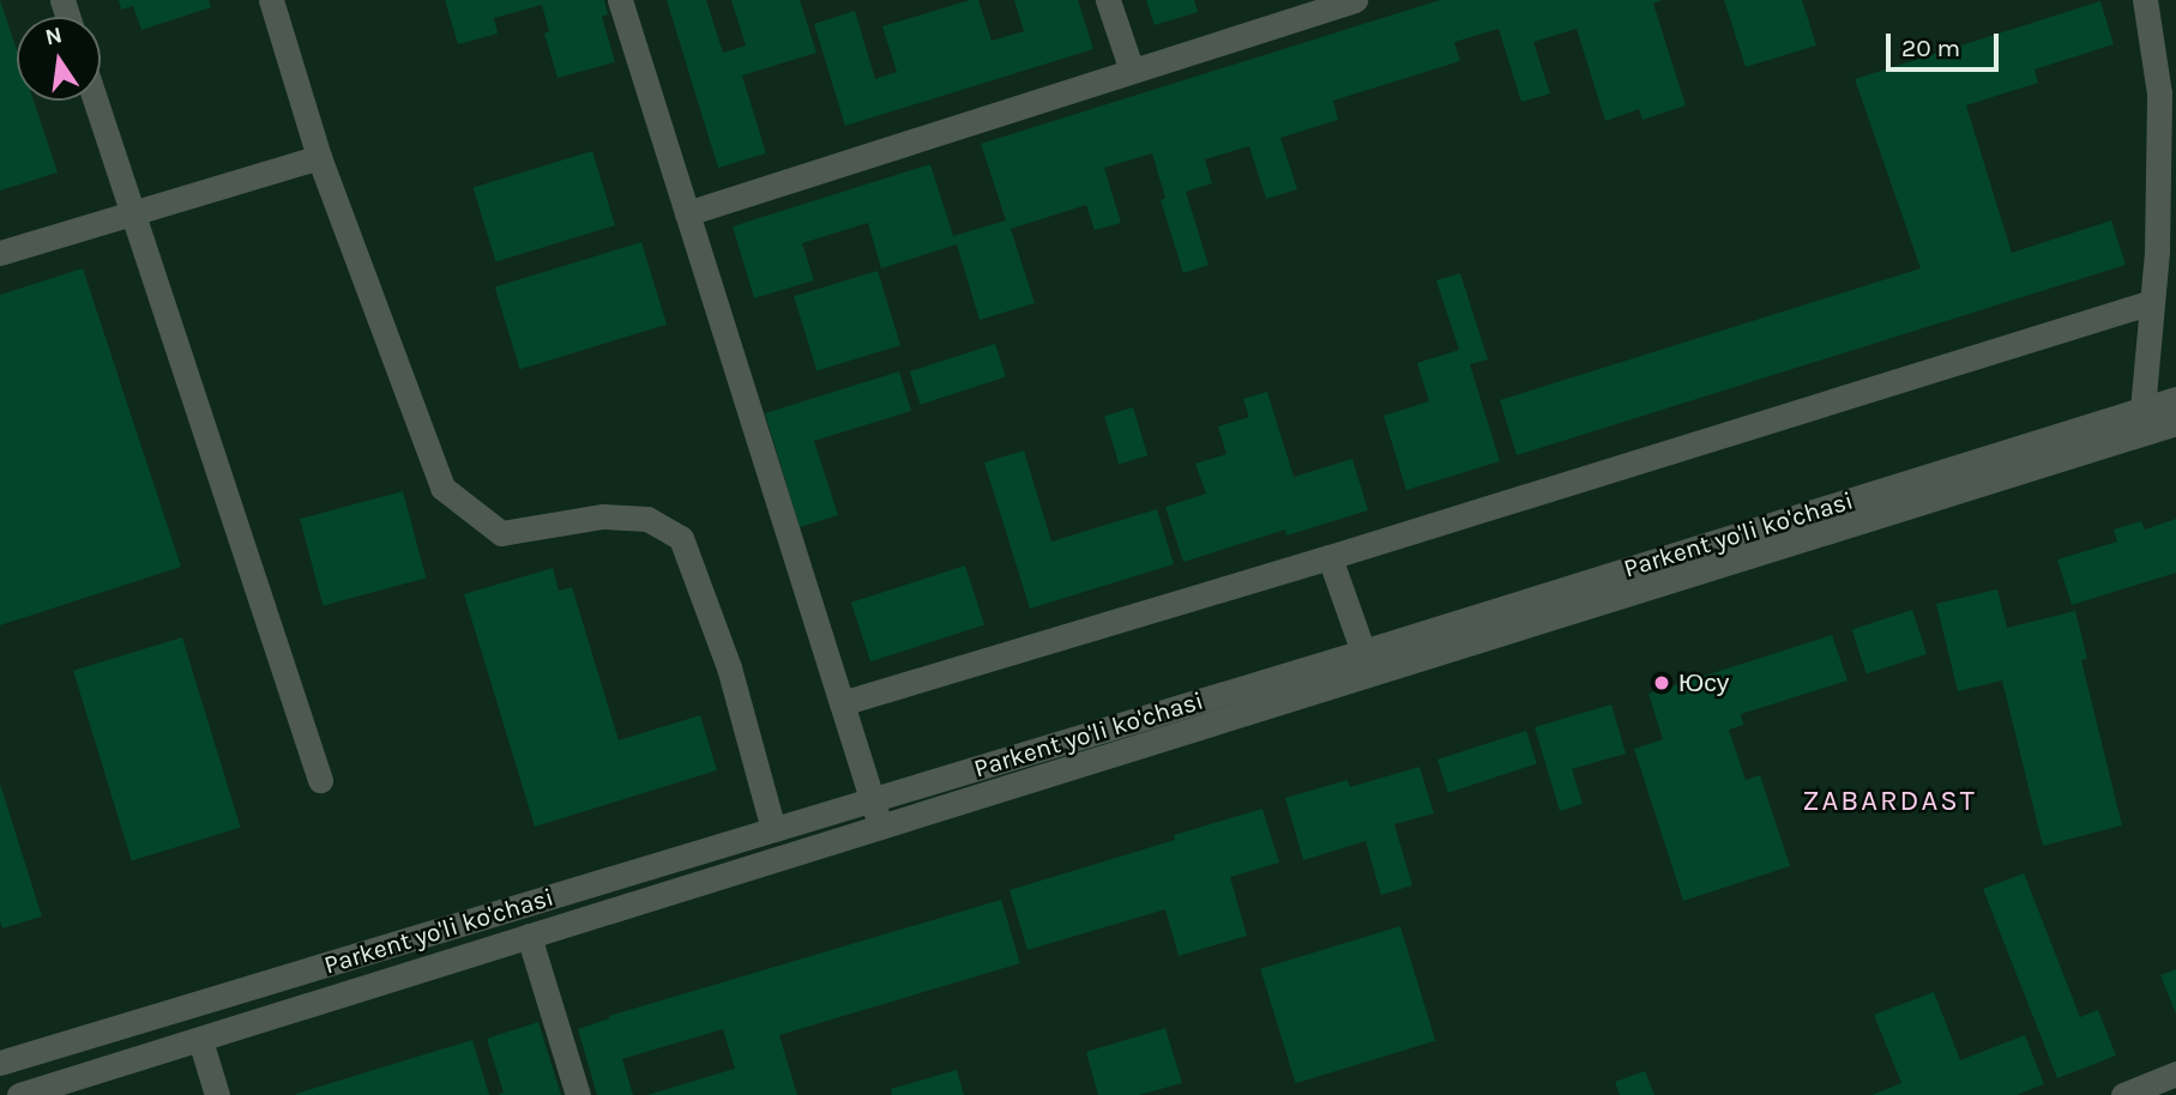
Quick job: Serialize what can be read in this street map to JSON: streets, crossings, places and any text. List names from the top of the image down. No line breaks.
{"streets":{"street":["Parkent yo'li ko'chasi"]},"districts":["ZABARDAST"],"places":["Юсу"],"scale_bar":"20 m","north":"top"}
